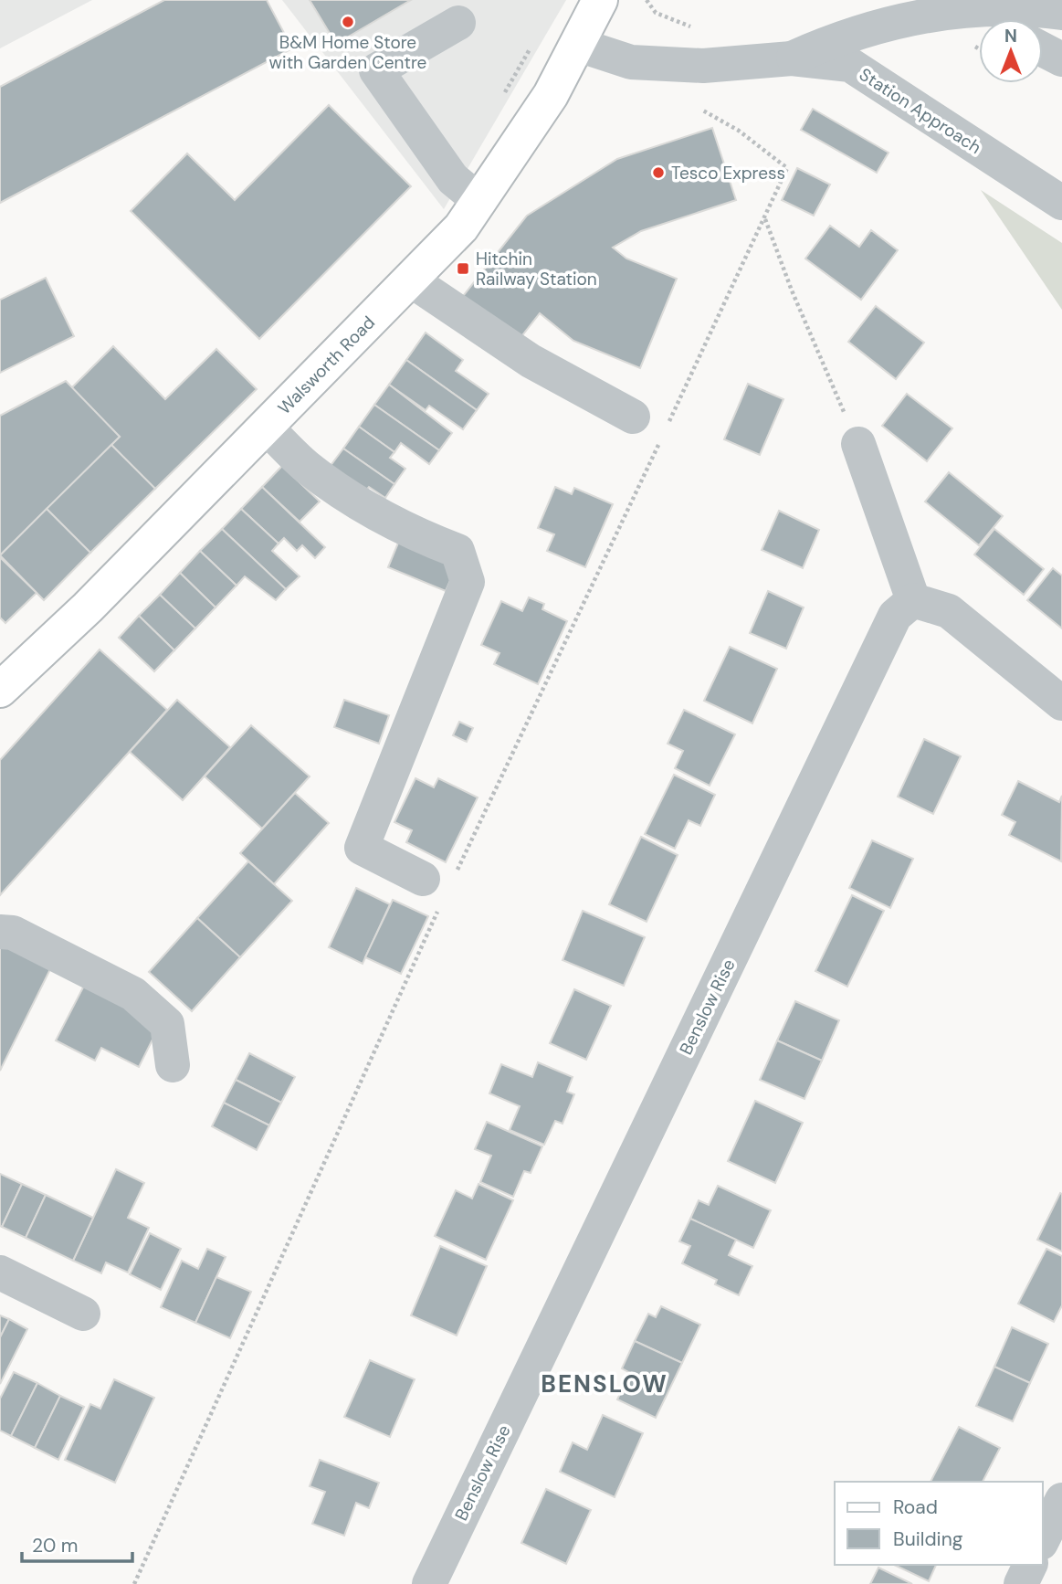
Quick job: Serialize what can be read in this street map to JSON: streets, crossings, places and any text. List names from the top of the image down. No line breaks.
{"streets":{"main road":["Walsworth Road"],"street":["Station Approach","Benslow Rise"]},"crossings":[["Station Approach","Walsworth Road"]],"districts":["BENSLOW"],"places":{"other":["B&M Home Store with Garden Centre","Tesco Express"],"transit":["Hitchin Railway Station"]},"legend":["Road","Building"],"scale_bar":"20 m","north":"top"}
